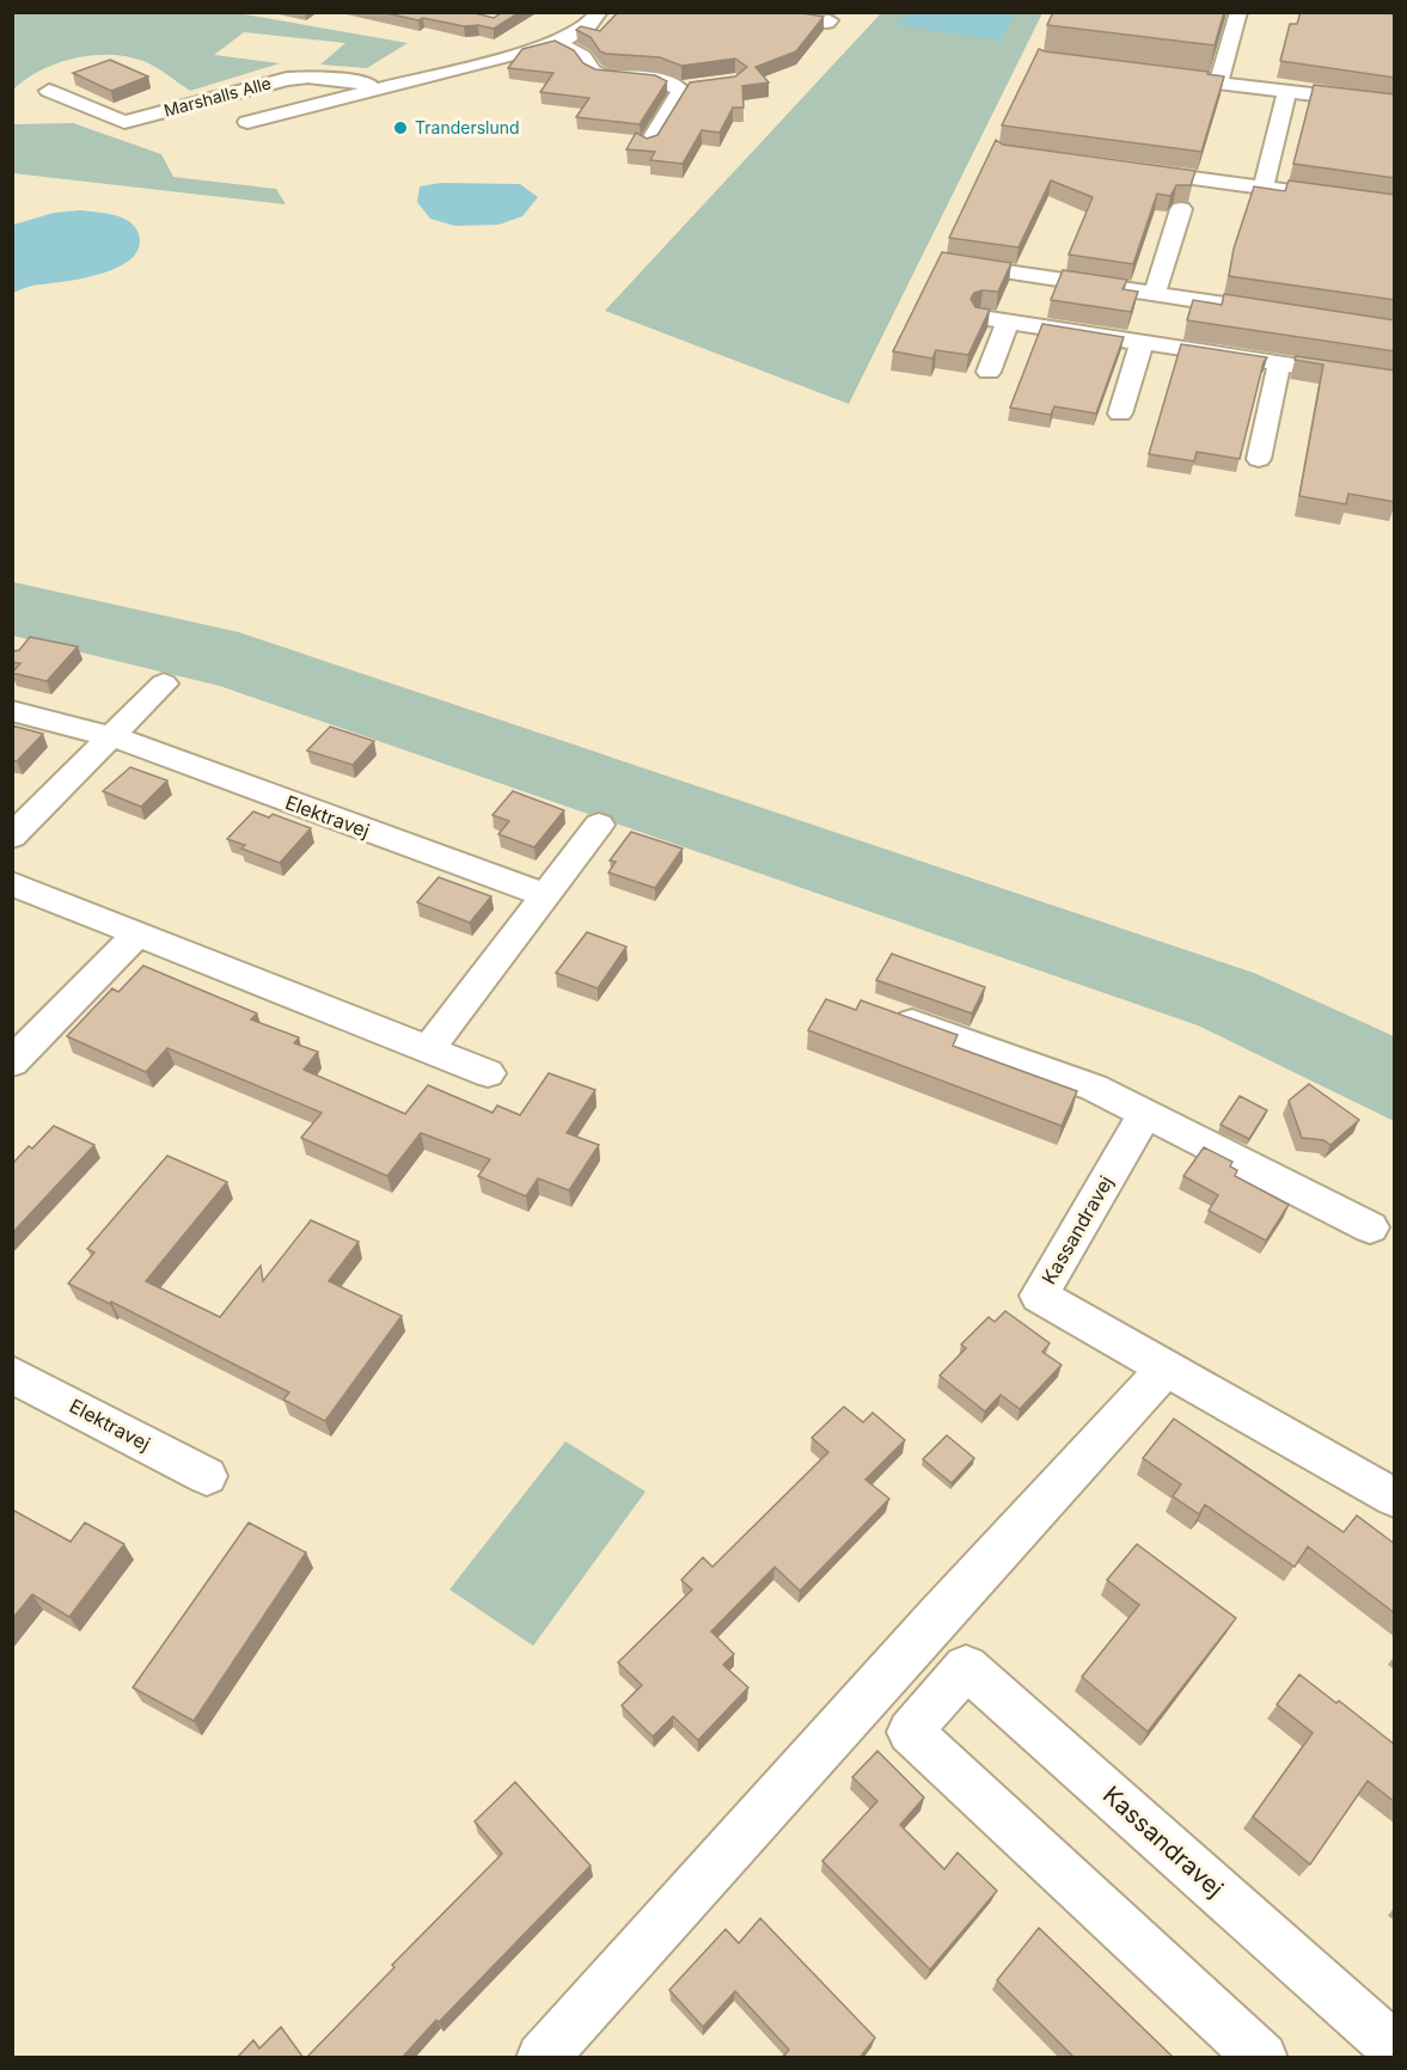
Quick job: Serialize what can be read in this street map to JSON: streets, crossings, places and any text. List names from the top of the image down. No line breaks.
{"streets":{"street":["Marshalls Alle","Elektravej","Kassandravej"]},"places":["Tranderslund"]}
